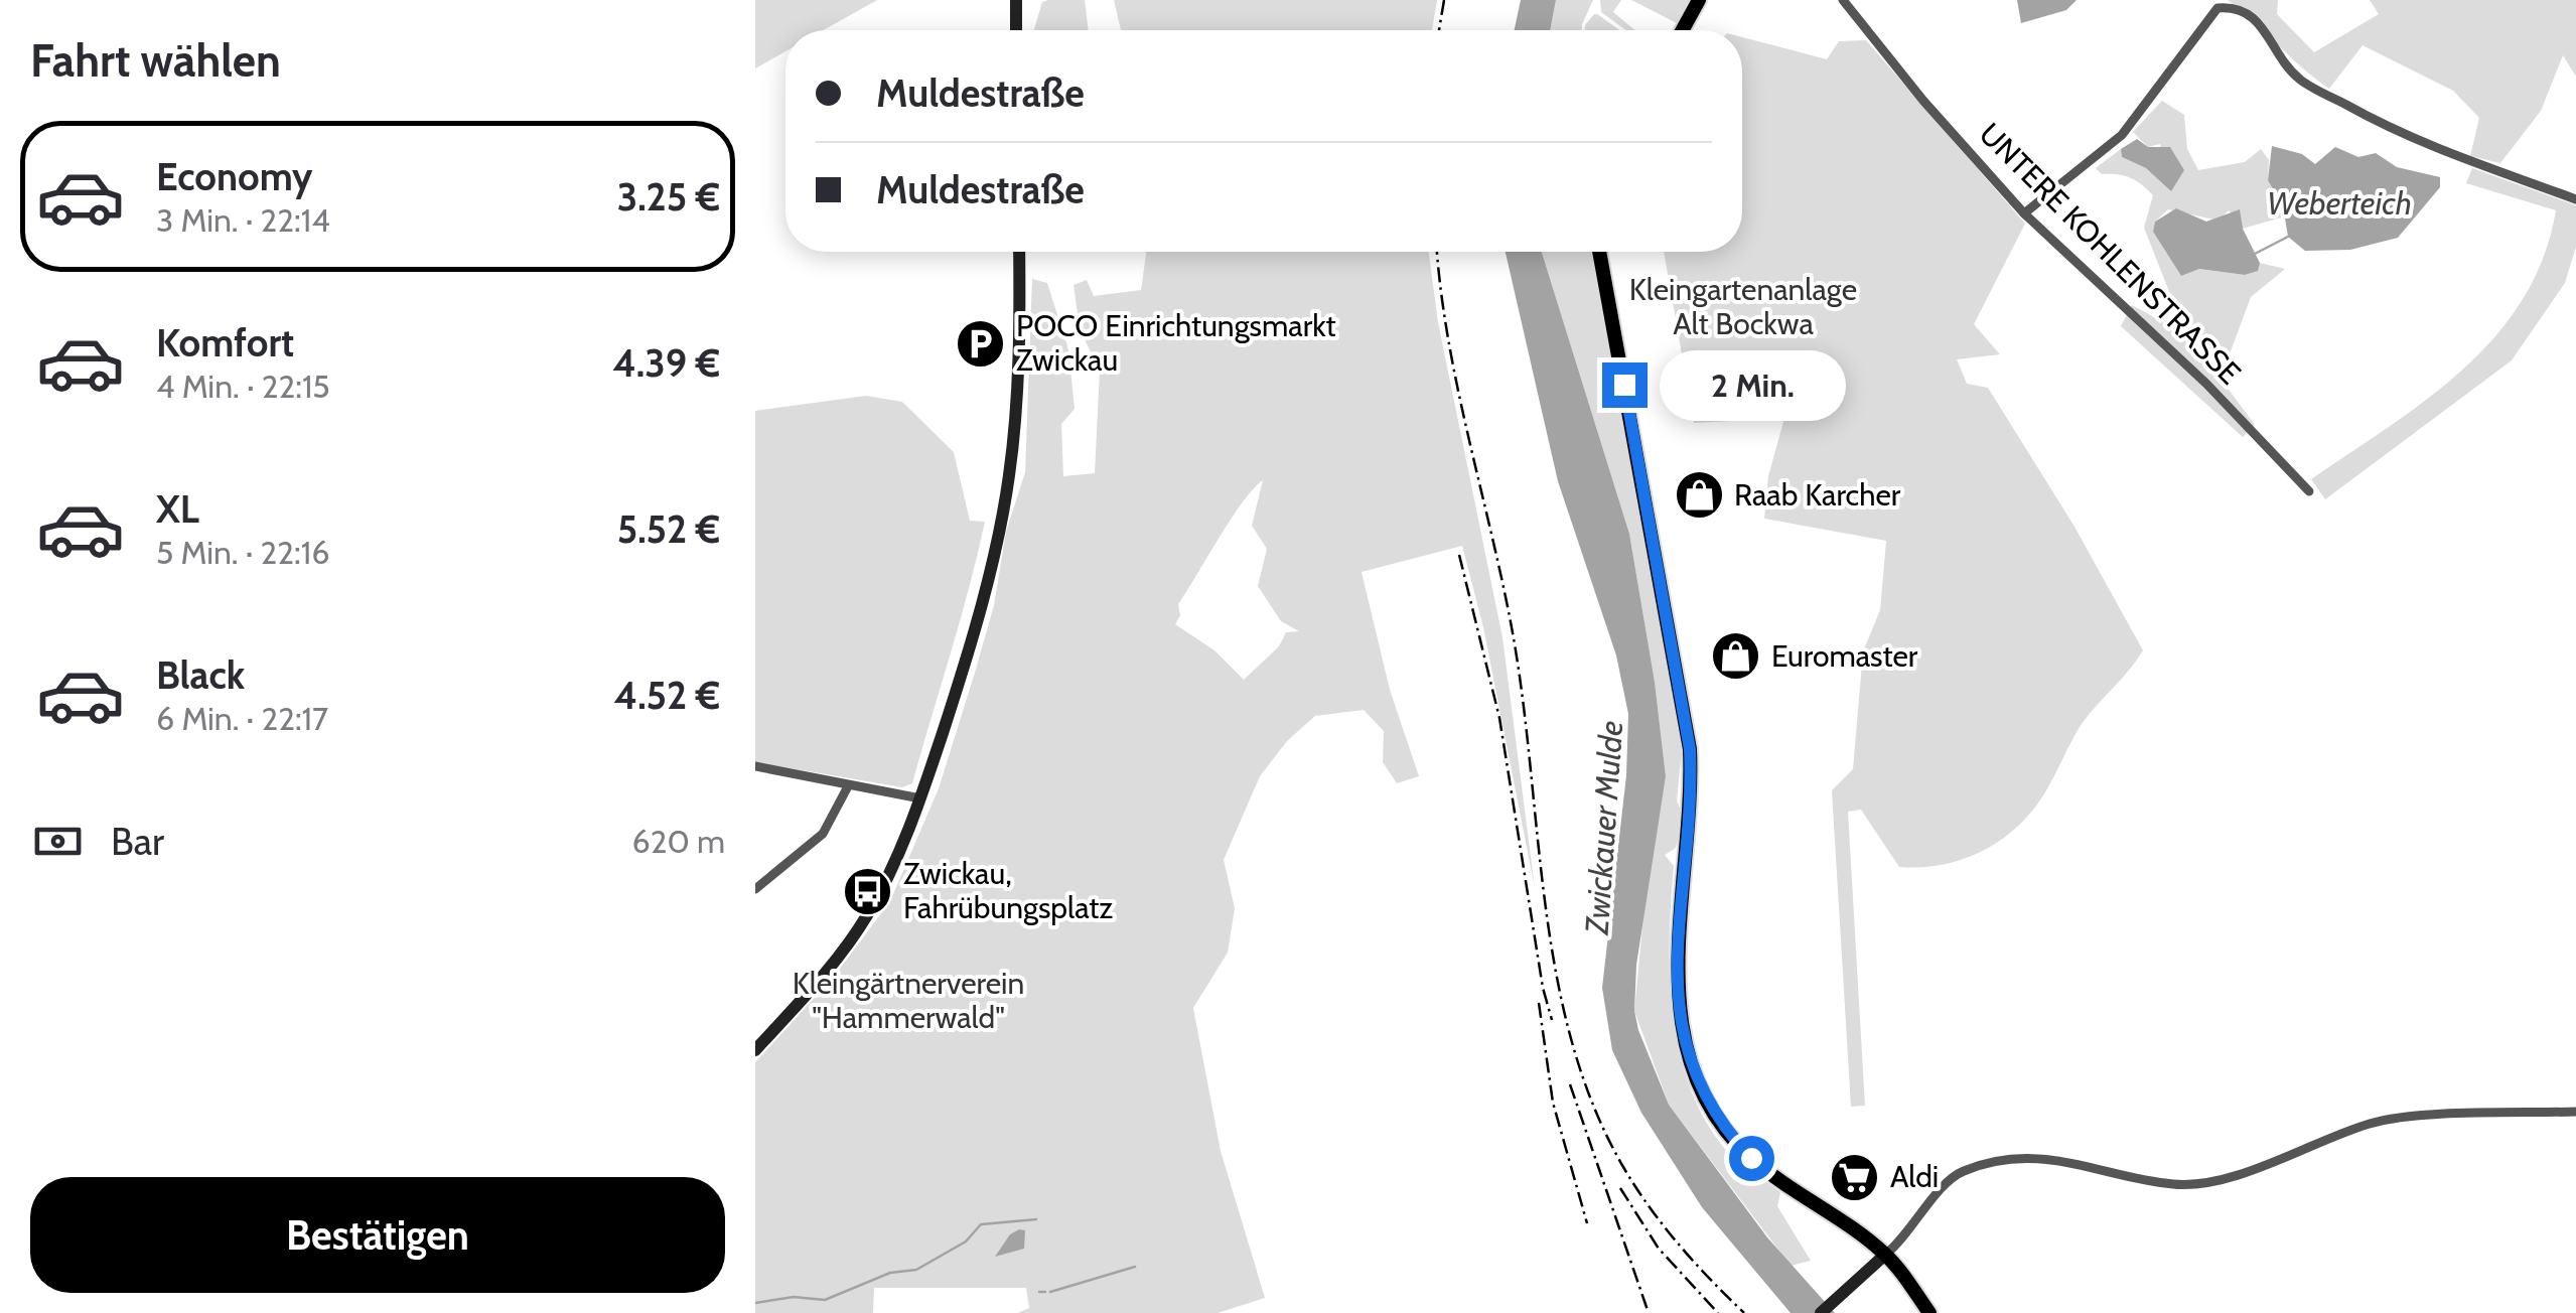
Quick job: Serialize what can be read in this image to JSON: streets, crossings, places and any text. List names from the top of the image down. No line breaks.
{"streets":{"street":["UNTERE KOHLENSTRASSE"]},"water":["Weberteich","Zwickauer Mulde"],"parks":["Kleingartenanlage Alt Bockwa","Kleingärtnerverein \"Hammerwald\""],"places":{"parking":["POCO Einrichtungsmarkt Zwickau"],"shop":["Raab Karcher","Euromaster"],"bus stop":["Zwickau, Fahrübungsplatz"],"supermarket":["Aldi"]},"page":{"heading":"Fahrt wählen","banner":["Muldestraße","Muldestraße"],"list":[{"name":"Economy","note":"3 Min. · 22:14","value":"3.25 €"},{"name":"Komfort","note":"4 Min. · 22:15","value":"4.39 €"},{"name":"XL","note":"5 Min. · 22:16","value":"5.52 €"},{"name":"Black","note":"6 Min. · 22:17","value":"4.52 €"}],"bubble":"2 Min.","pay":["Bar","620 m"],"buttons":"Bestätigen"}}
